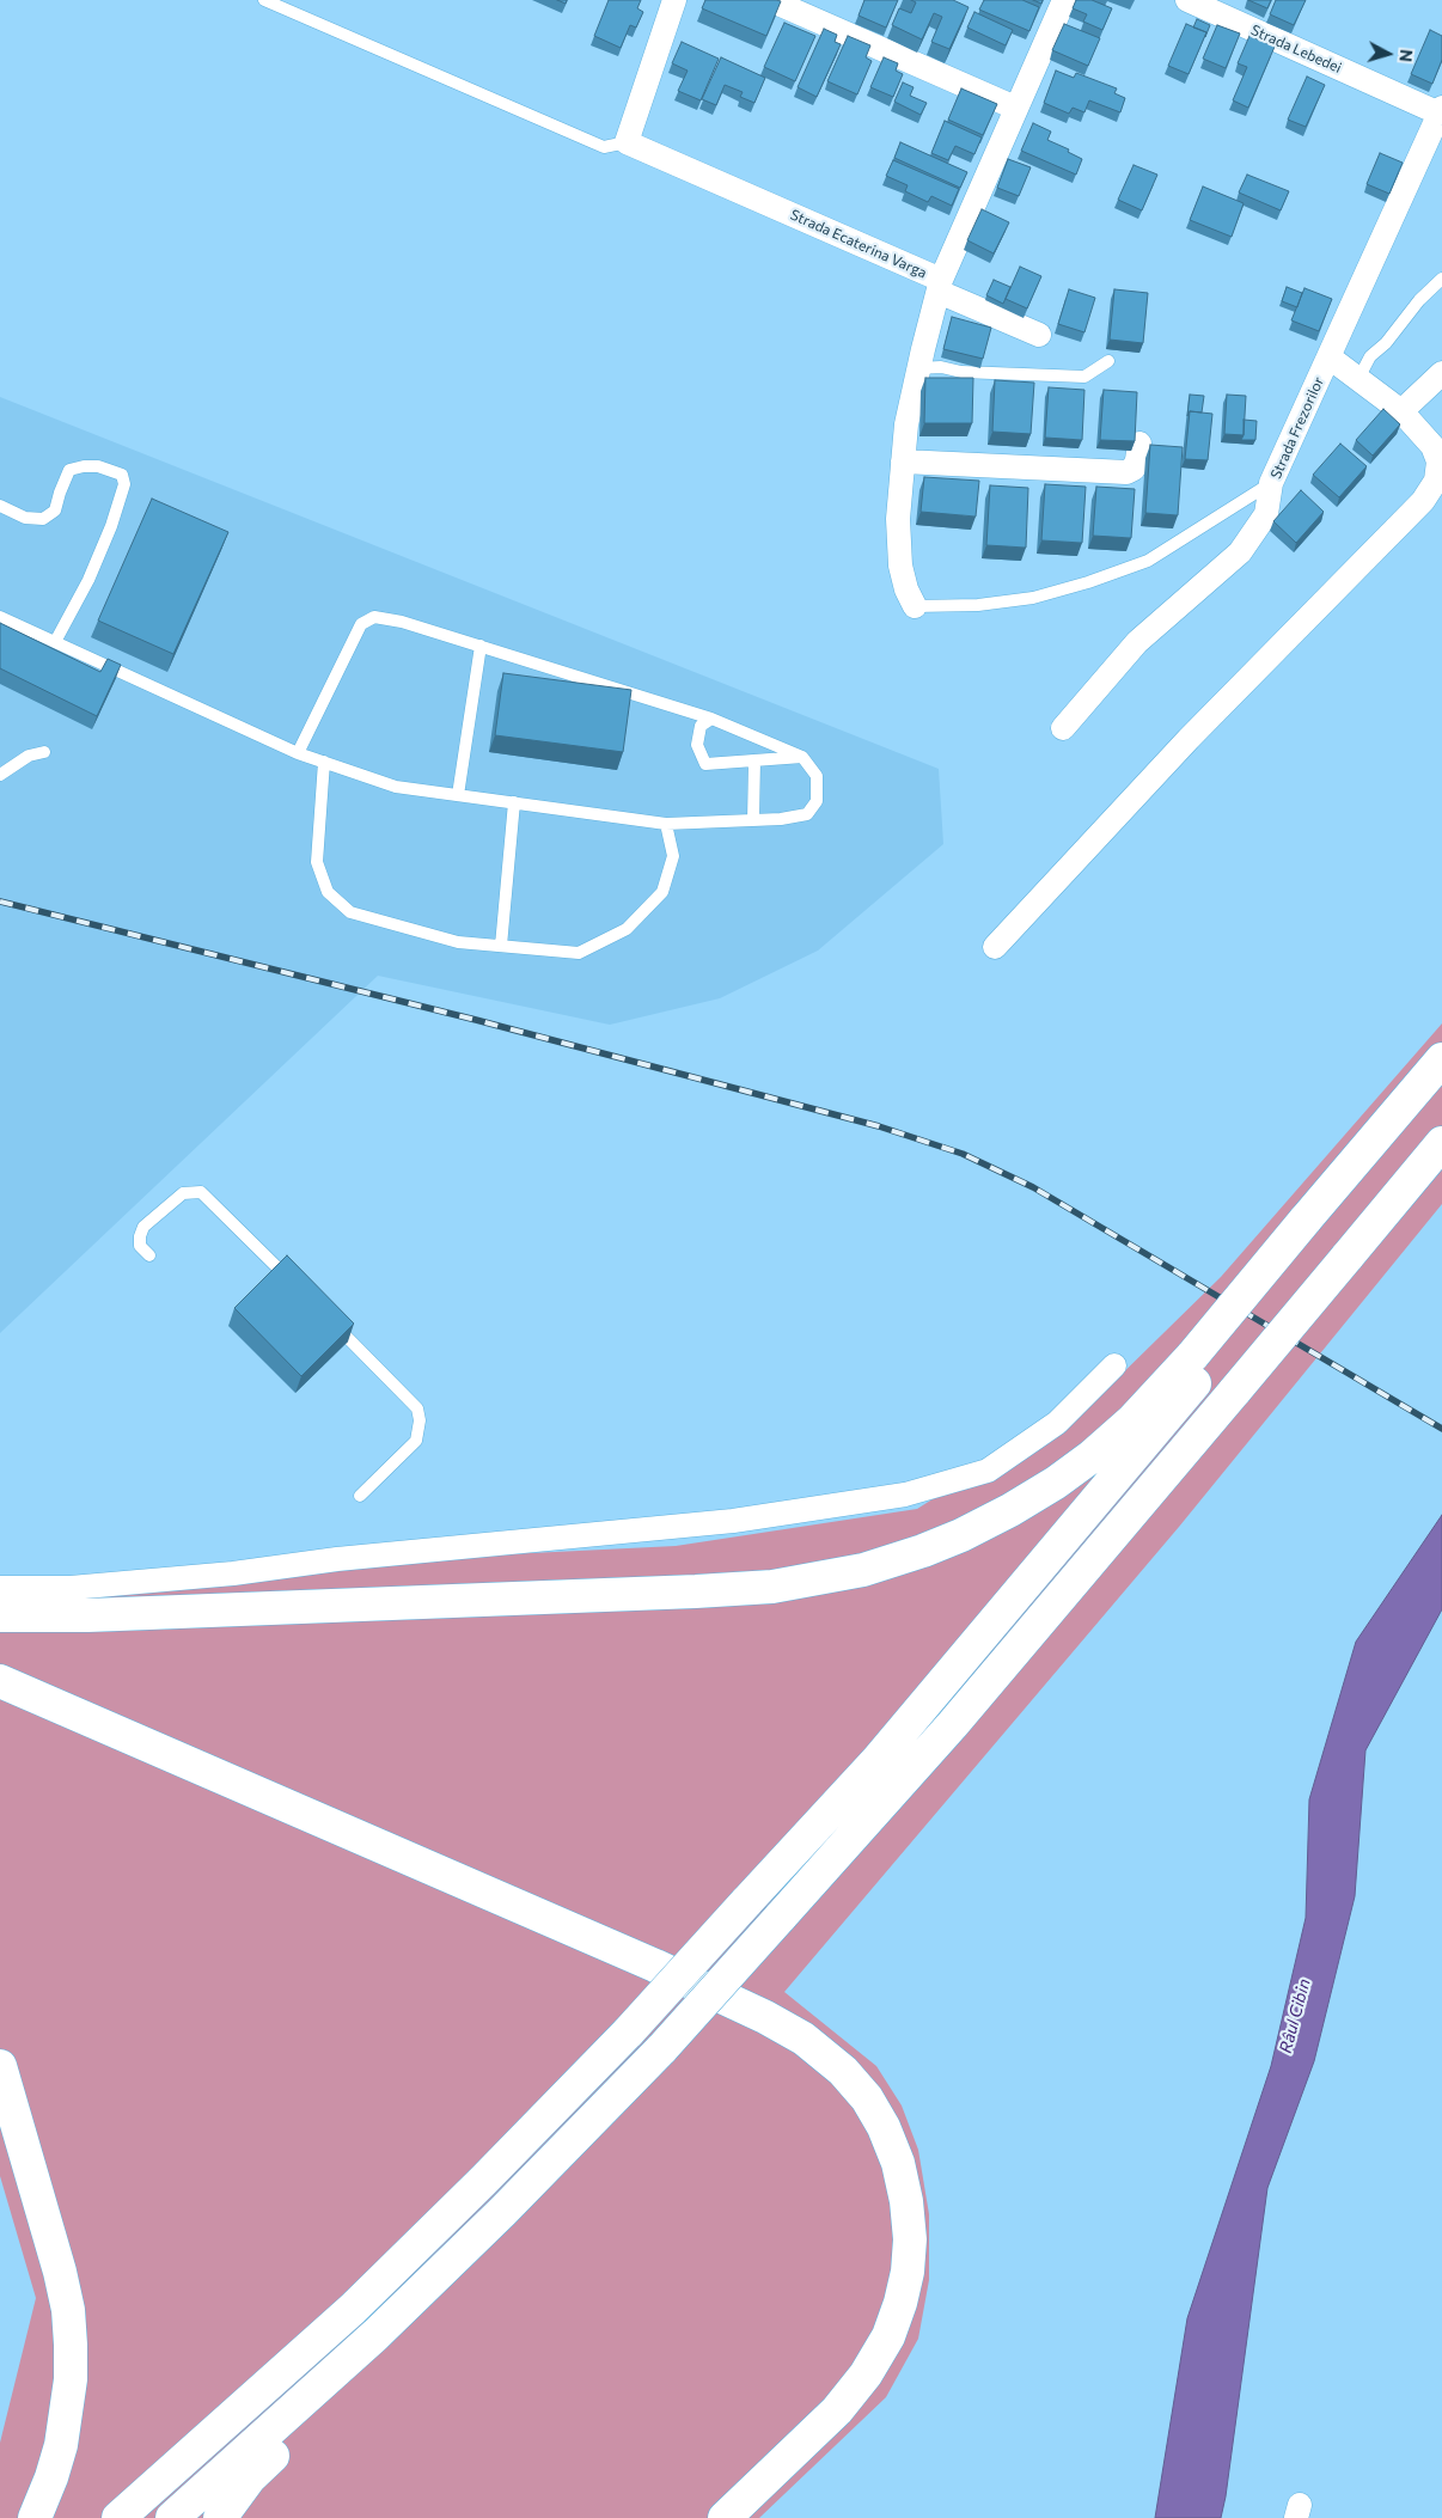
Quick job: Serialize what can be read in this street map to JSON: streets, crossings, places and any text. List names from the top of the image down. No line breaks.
{"streets":{"street":["Strada Lebedei","Strada Ecaterina Varga","Strada Frezorilor"]},"crossings":[["Strada Lebedei","Strada Frezorilor"]],"water":["Râul Cibin"],"north":"right"}
